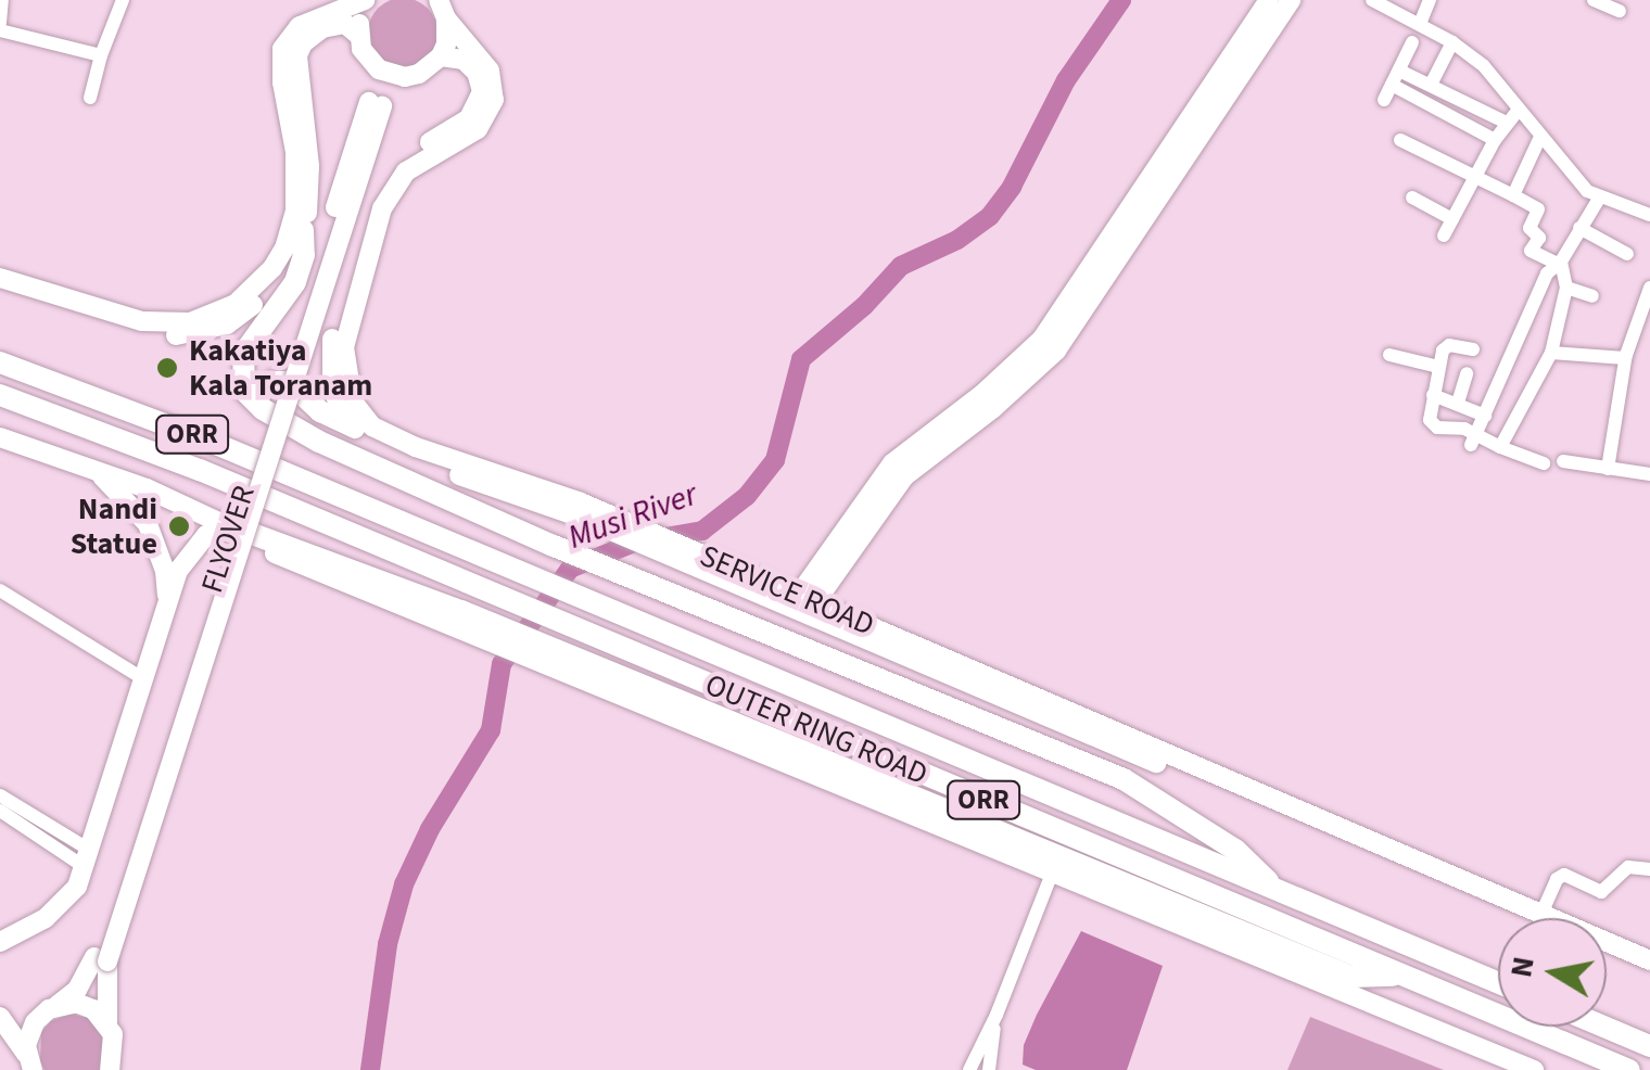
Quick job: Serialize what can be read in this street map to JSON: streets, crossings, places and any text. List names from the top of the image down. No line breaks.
{"streets":{"highway":["ORR","OUTER RING ROAD"],"main road":["FLYOVER","SERVICE ROAD"]},"water":["Musi River"],"places":["Kakatiya Kala Toranam","Nandi Statue"],"north":"left"}
